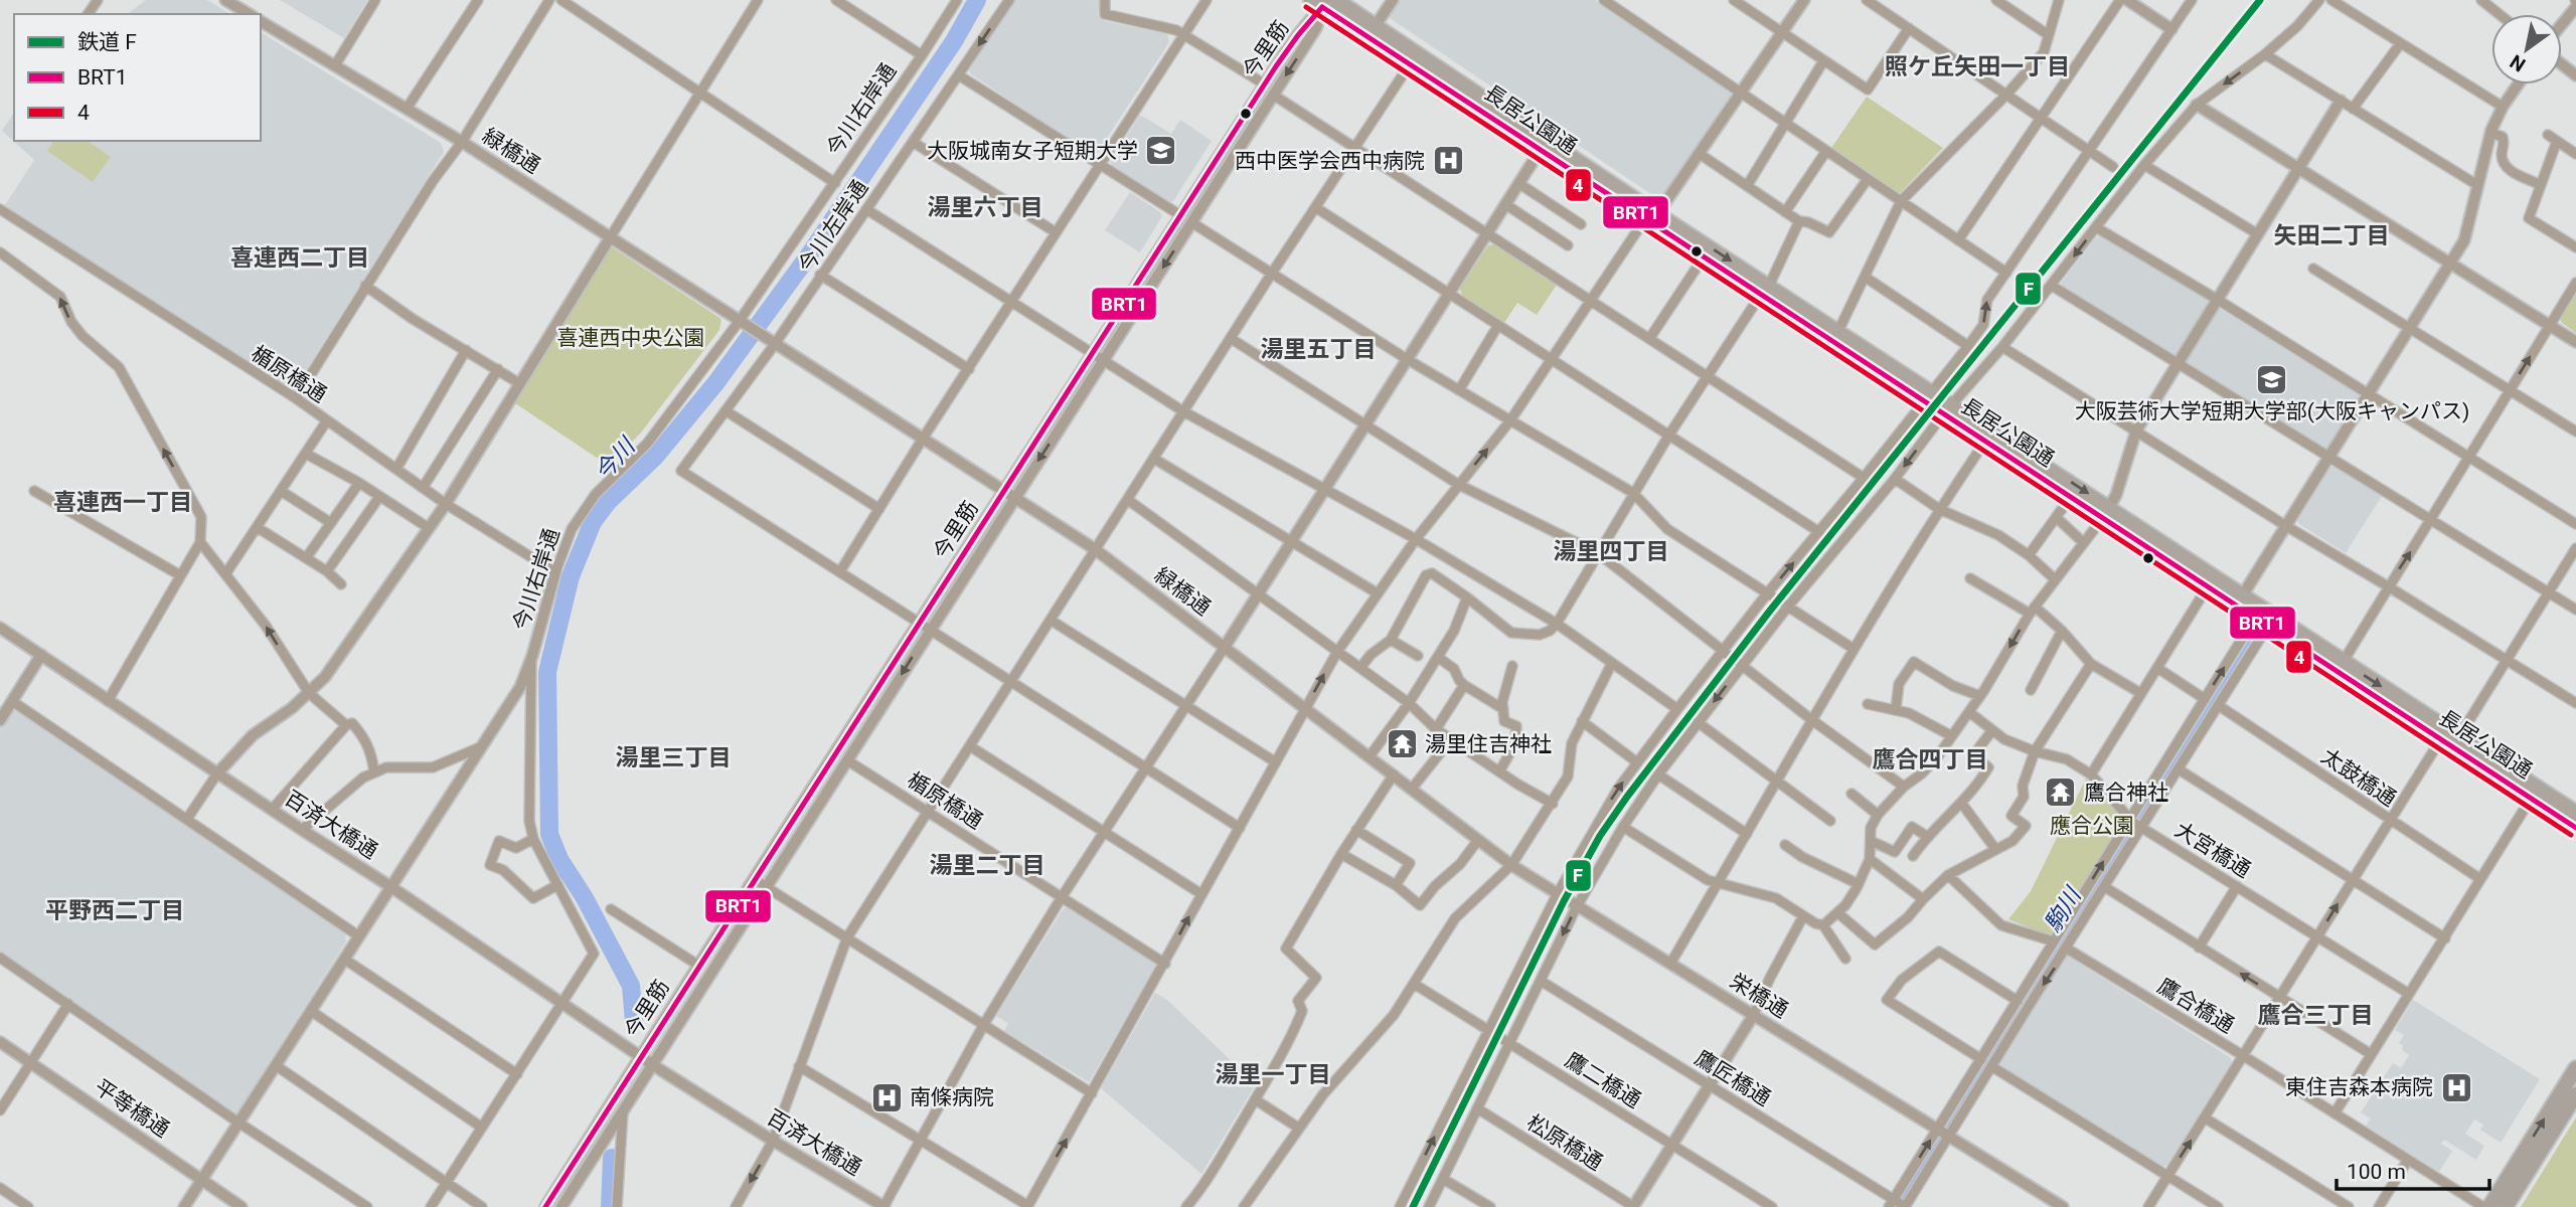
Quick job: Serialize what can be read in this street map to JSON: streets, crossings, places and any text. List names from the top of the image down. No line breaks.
{"streets":{"highway":["長居公園通"],"street":["今里筋","今川右岸通","緑橋通","今川左岸通","楯原橋通","太鼓橋通","百済大橋通","大宮橋通","栄橋通","鷹合橋通","鷹匠橋通","鷹二橋通","平等橋通","松原橋通"]},"crossings":[["今里筋","長居公園通"],["今里筋","緑橋通"],["今里筋","楯原橋通"],["今里筋","百済大橋通"],["今川右岸通","緑橋通"],["今川右岸通","楯原橋通"],["今川右岸通","百済大橋通"],["緑橋通","今川左岸通"],["緑橋通","栄橋通"]],"districts":["照ケ丘矢田一丁目","湯里六丁目","矢田二丁目","喜連西二丁目","湯里五丁目","喜連西一丁目","湯里四丁目","湯里三丁目","鷹合四丁目","湯里二丁目","平野西二丁目","鷹合三丁目","湯里一丁目"],"water":["今川","駒川"],"parks":["喜連西中央公園","應合公園"],"places":{"school or university":["大阪城南女子短期大学","大阪芸術大学短期大学部(大阪キャンパス)"],"hospital":["西中医学会西中病院","東住吉森本病院","南條病院"],"temple":["湯里住吉神社","鷹合神社"]},"lines":["rail line F","transit line BRT1","transit line 4"],"legend":["鉄道 F","BRT1","4"],"scale_bar":"100 m","north":"bottom left"}
